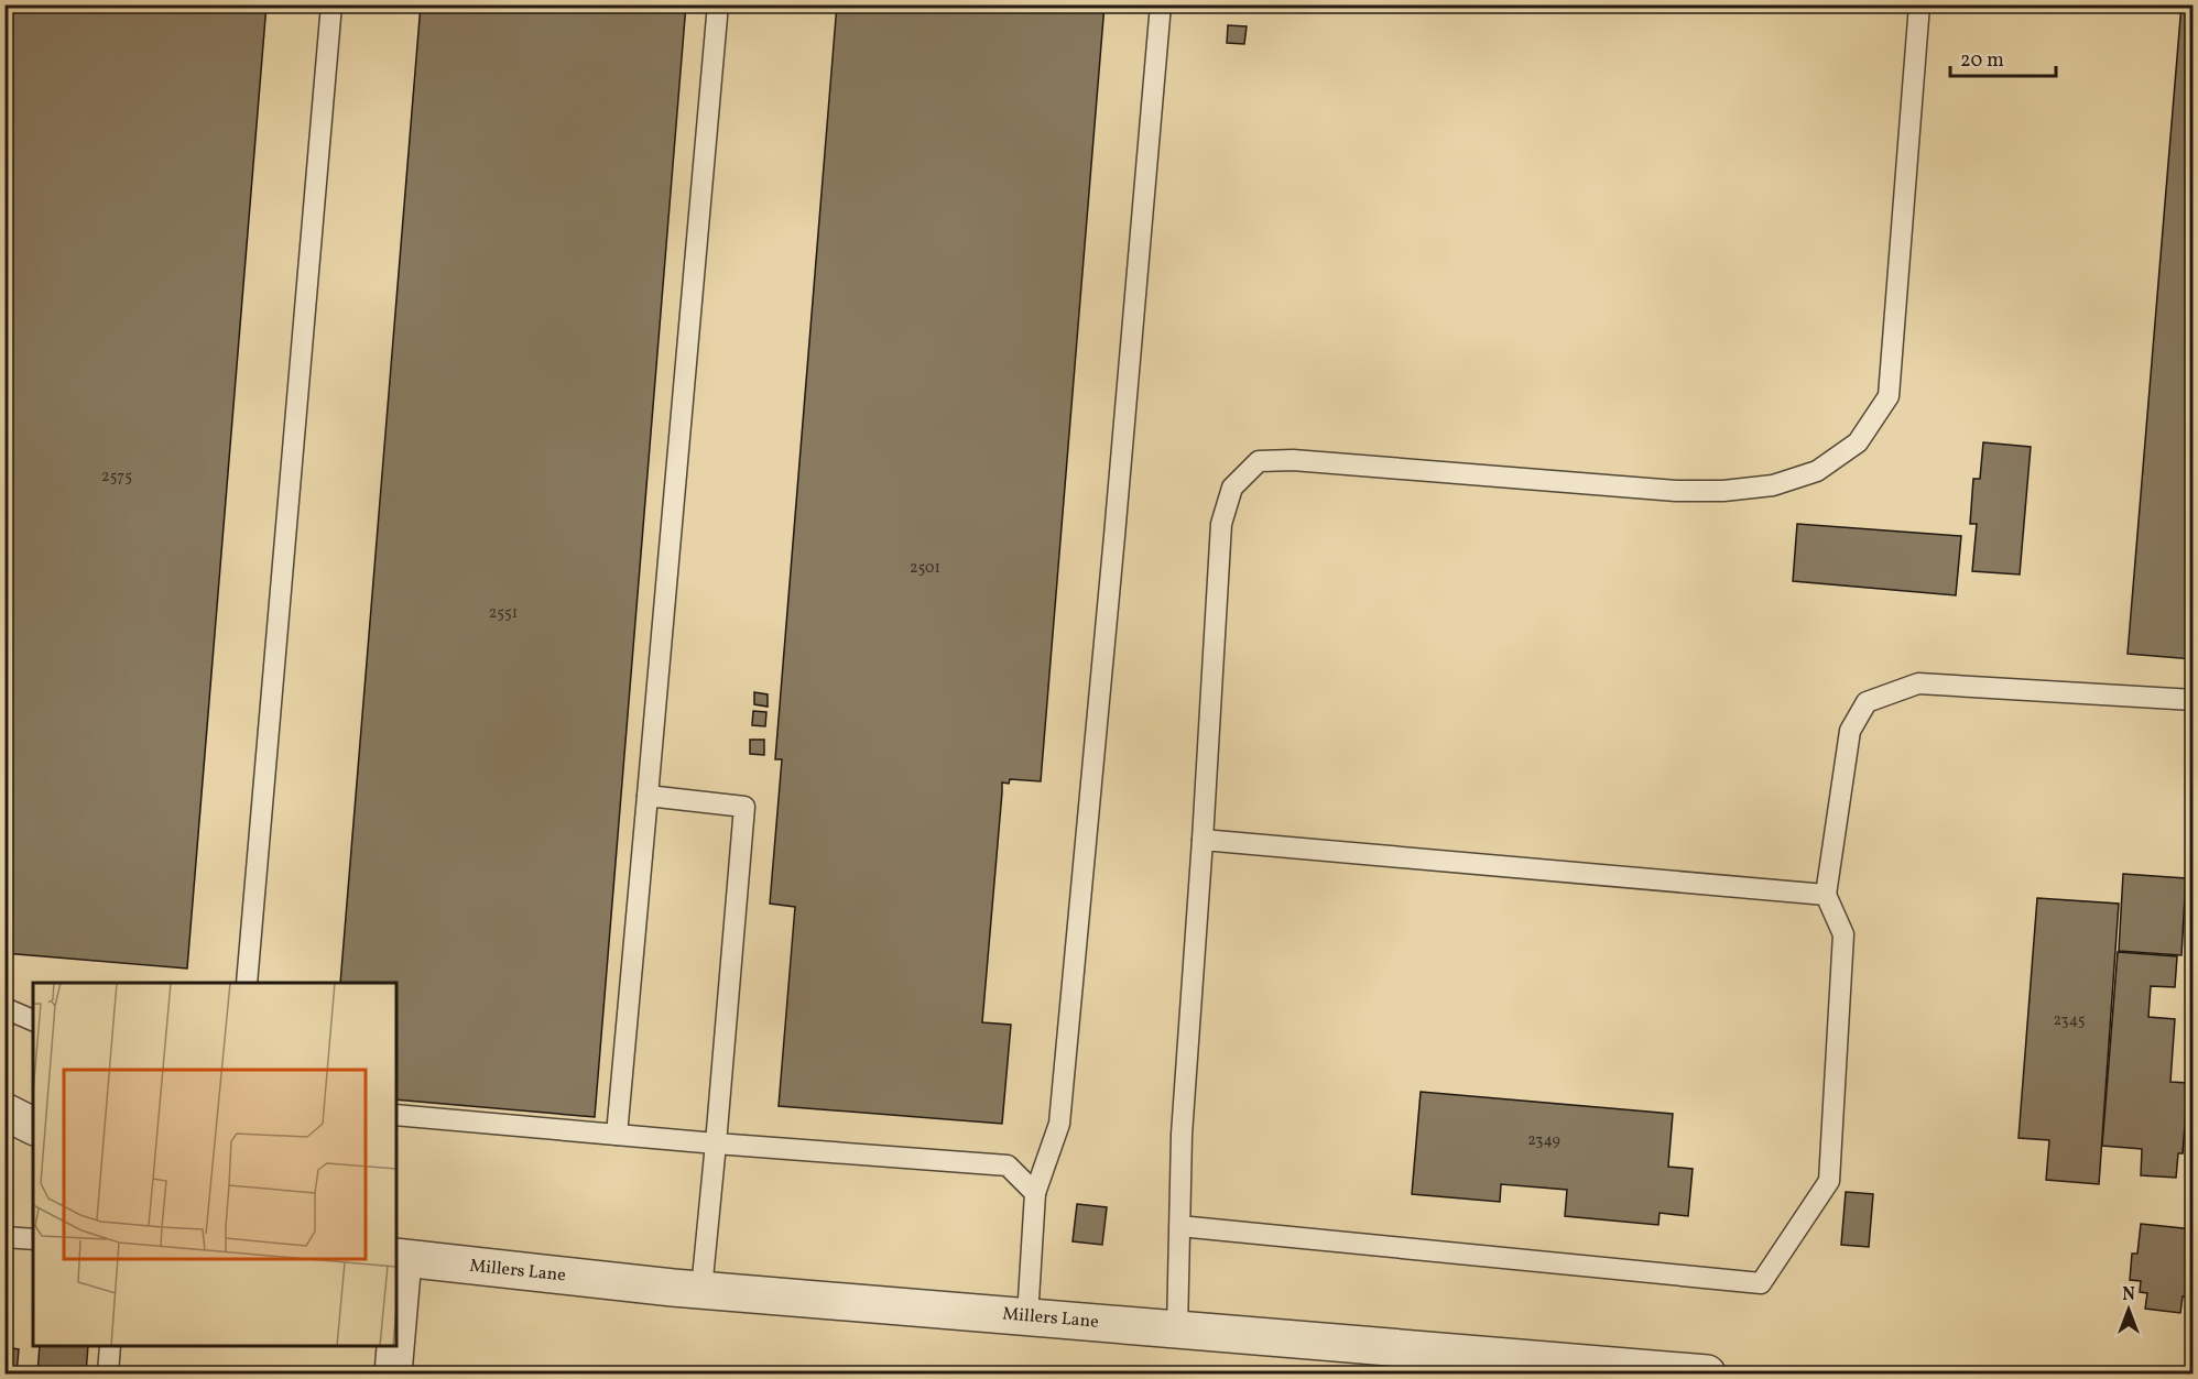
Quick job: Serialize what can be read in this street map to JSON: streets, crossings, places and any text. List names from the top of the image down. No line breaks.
{"streets":{"street":["Millers Lane"]},"house_numbers":["2575","2501","2551","2345","2349"],"scale_bar":"20 m","north":"top"}
